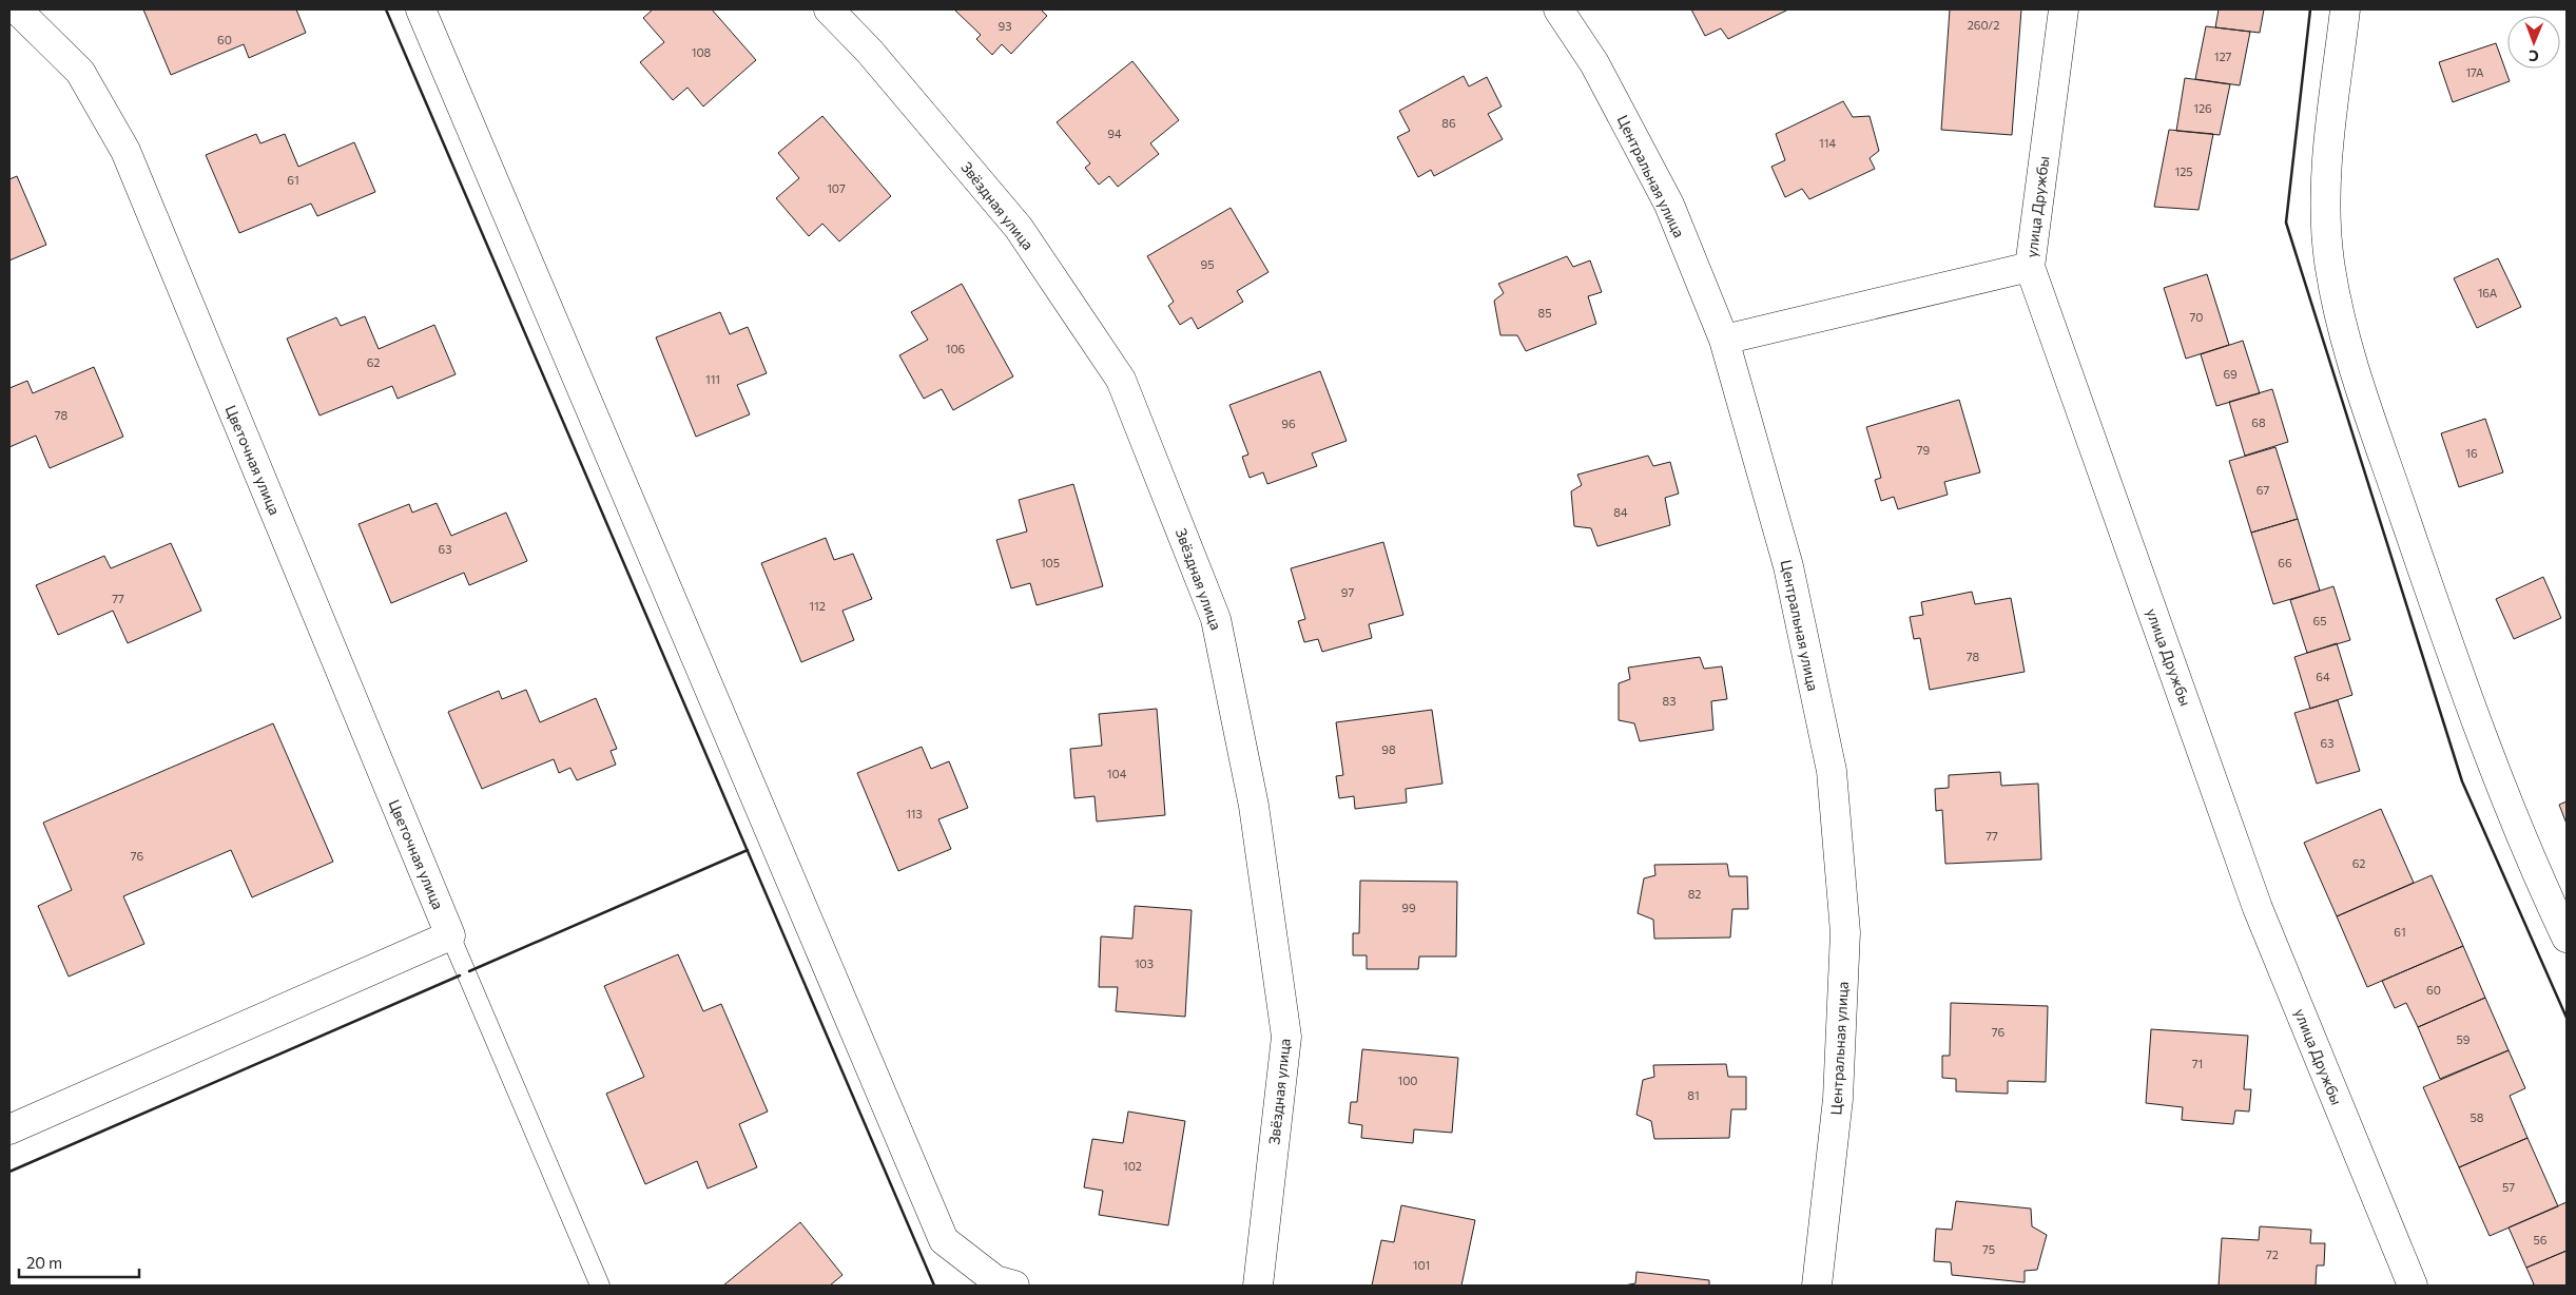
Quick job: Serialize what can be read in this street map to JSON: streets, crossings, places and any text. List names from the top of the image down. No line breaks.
{"streets":{"street":["Центральная улица","Звёздная улица","улица Дружбы","Цветочная улица"]},"house_numbers":["260/2","93","60","108","127","17А","126","86","94","114","125","61","107","95","16А","85","70","106","62","69","111","78","68","96","79","16","67","84","63","105","66","97","77","112","65","78","64","83","63","98","104","113","77","76","62","82","99","61","103","60","76","59","71","100","81","58","102","57","56","75","72","101"],"scale_bar":"20 m","north":"bottom"}
